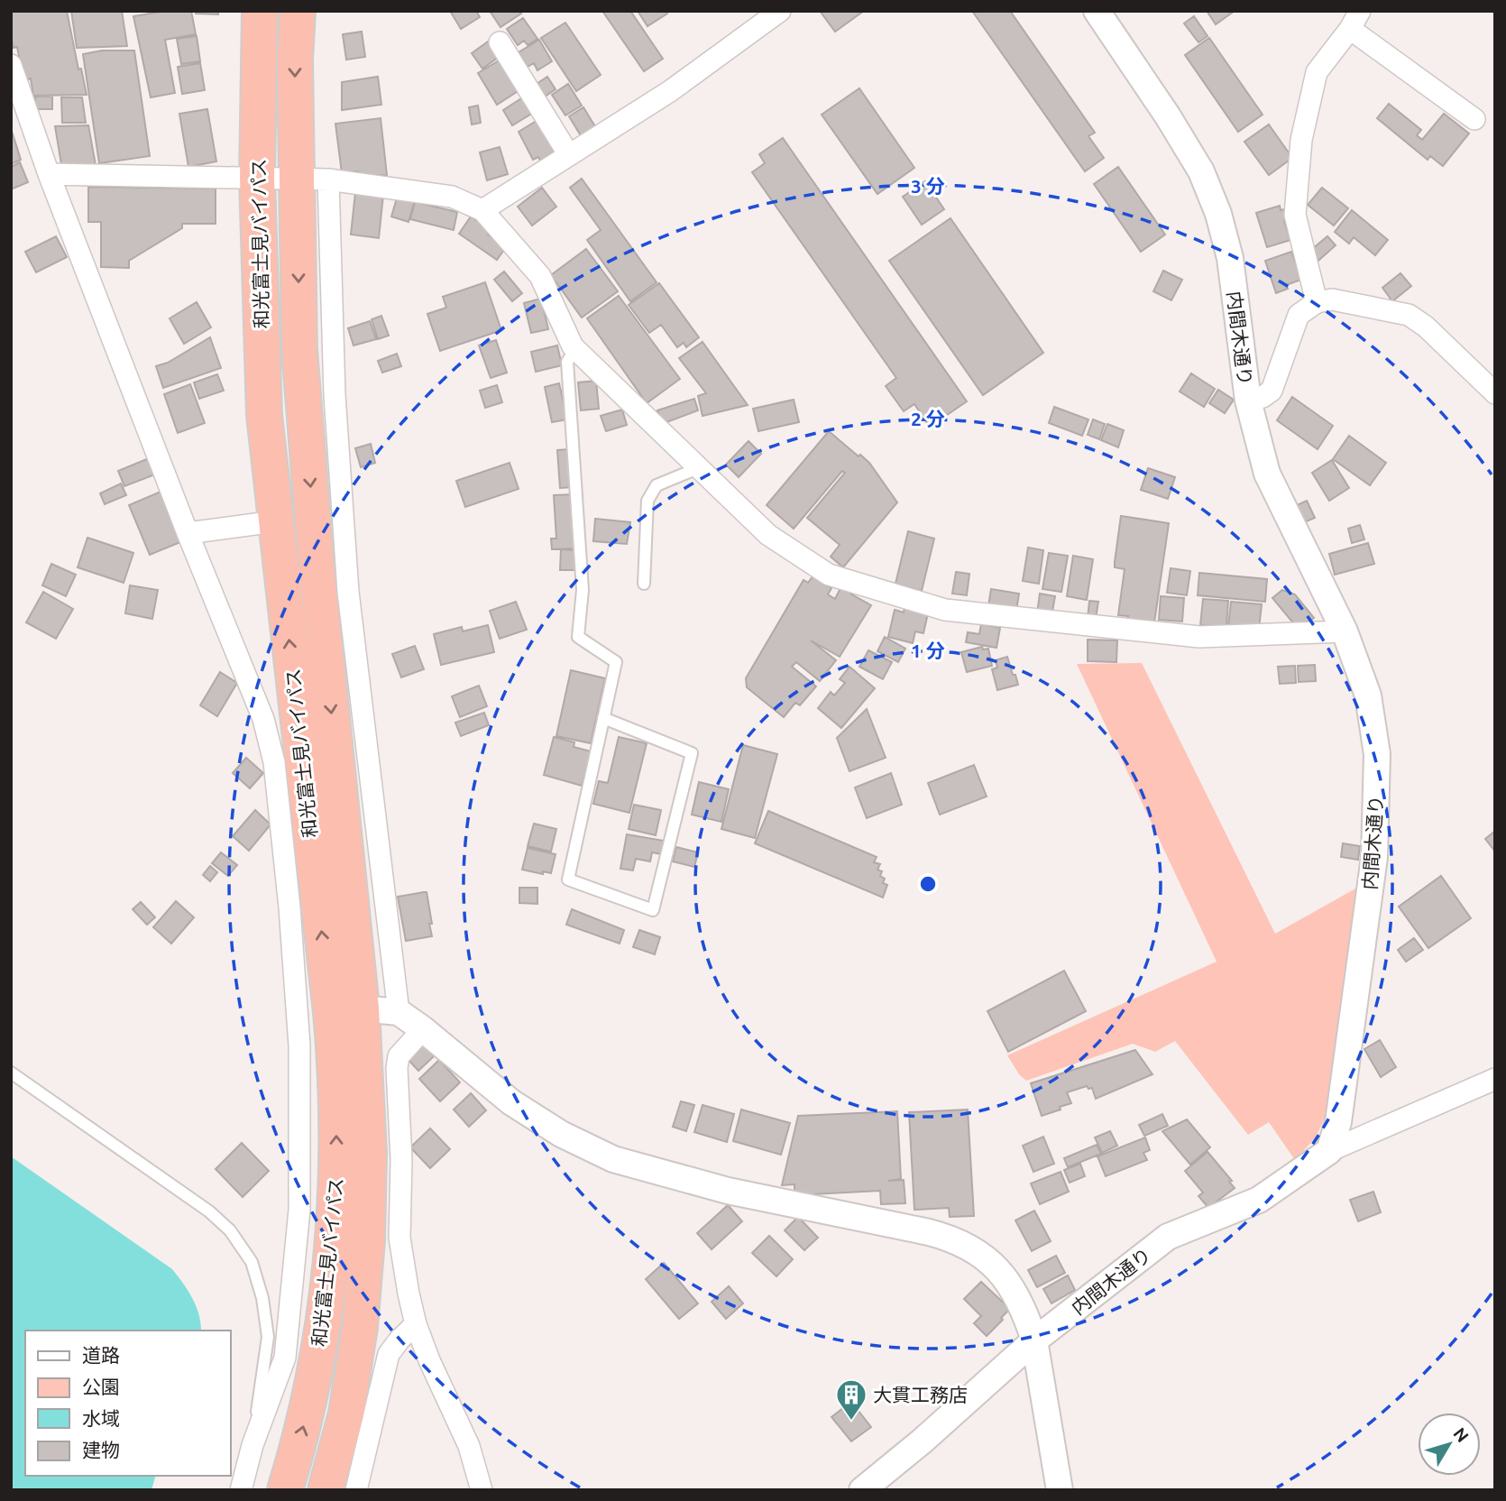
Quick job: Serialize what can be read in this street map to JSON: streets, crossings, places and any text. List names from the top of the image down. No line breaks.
{"streets":{"highway":["和光富士見バイパス"],"street":["内間木通り"]},"places":{"building":["大貫工務店"]},"legend":["道路","公園","水域","建物"],"north":"top right","rings":["3 分","2 分","1 分"]}
